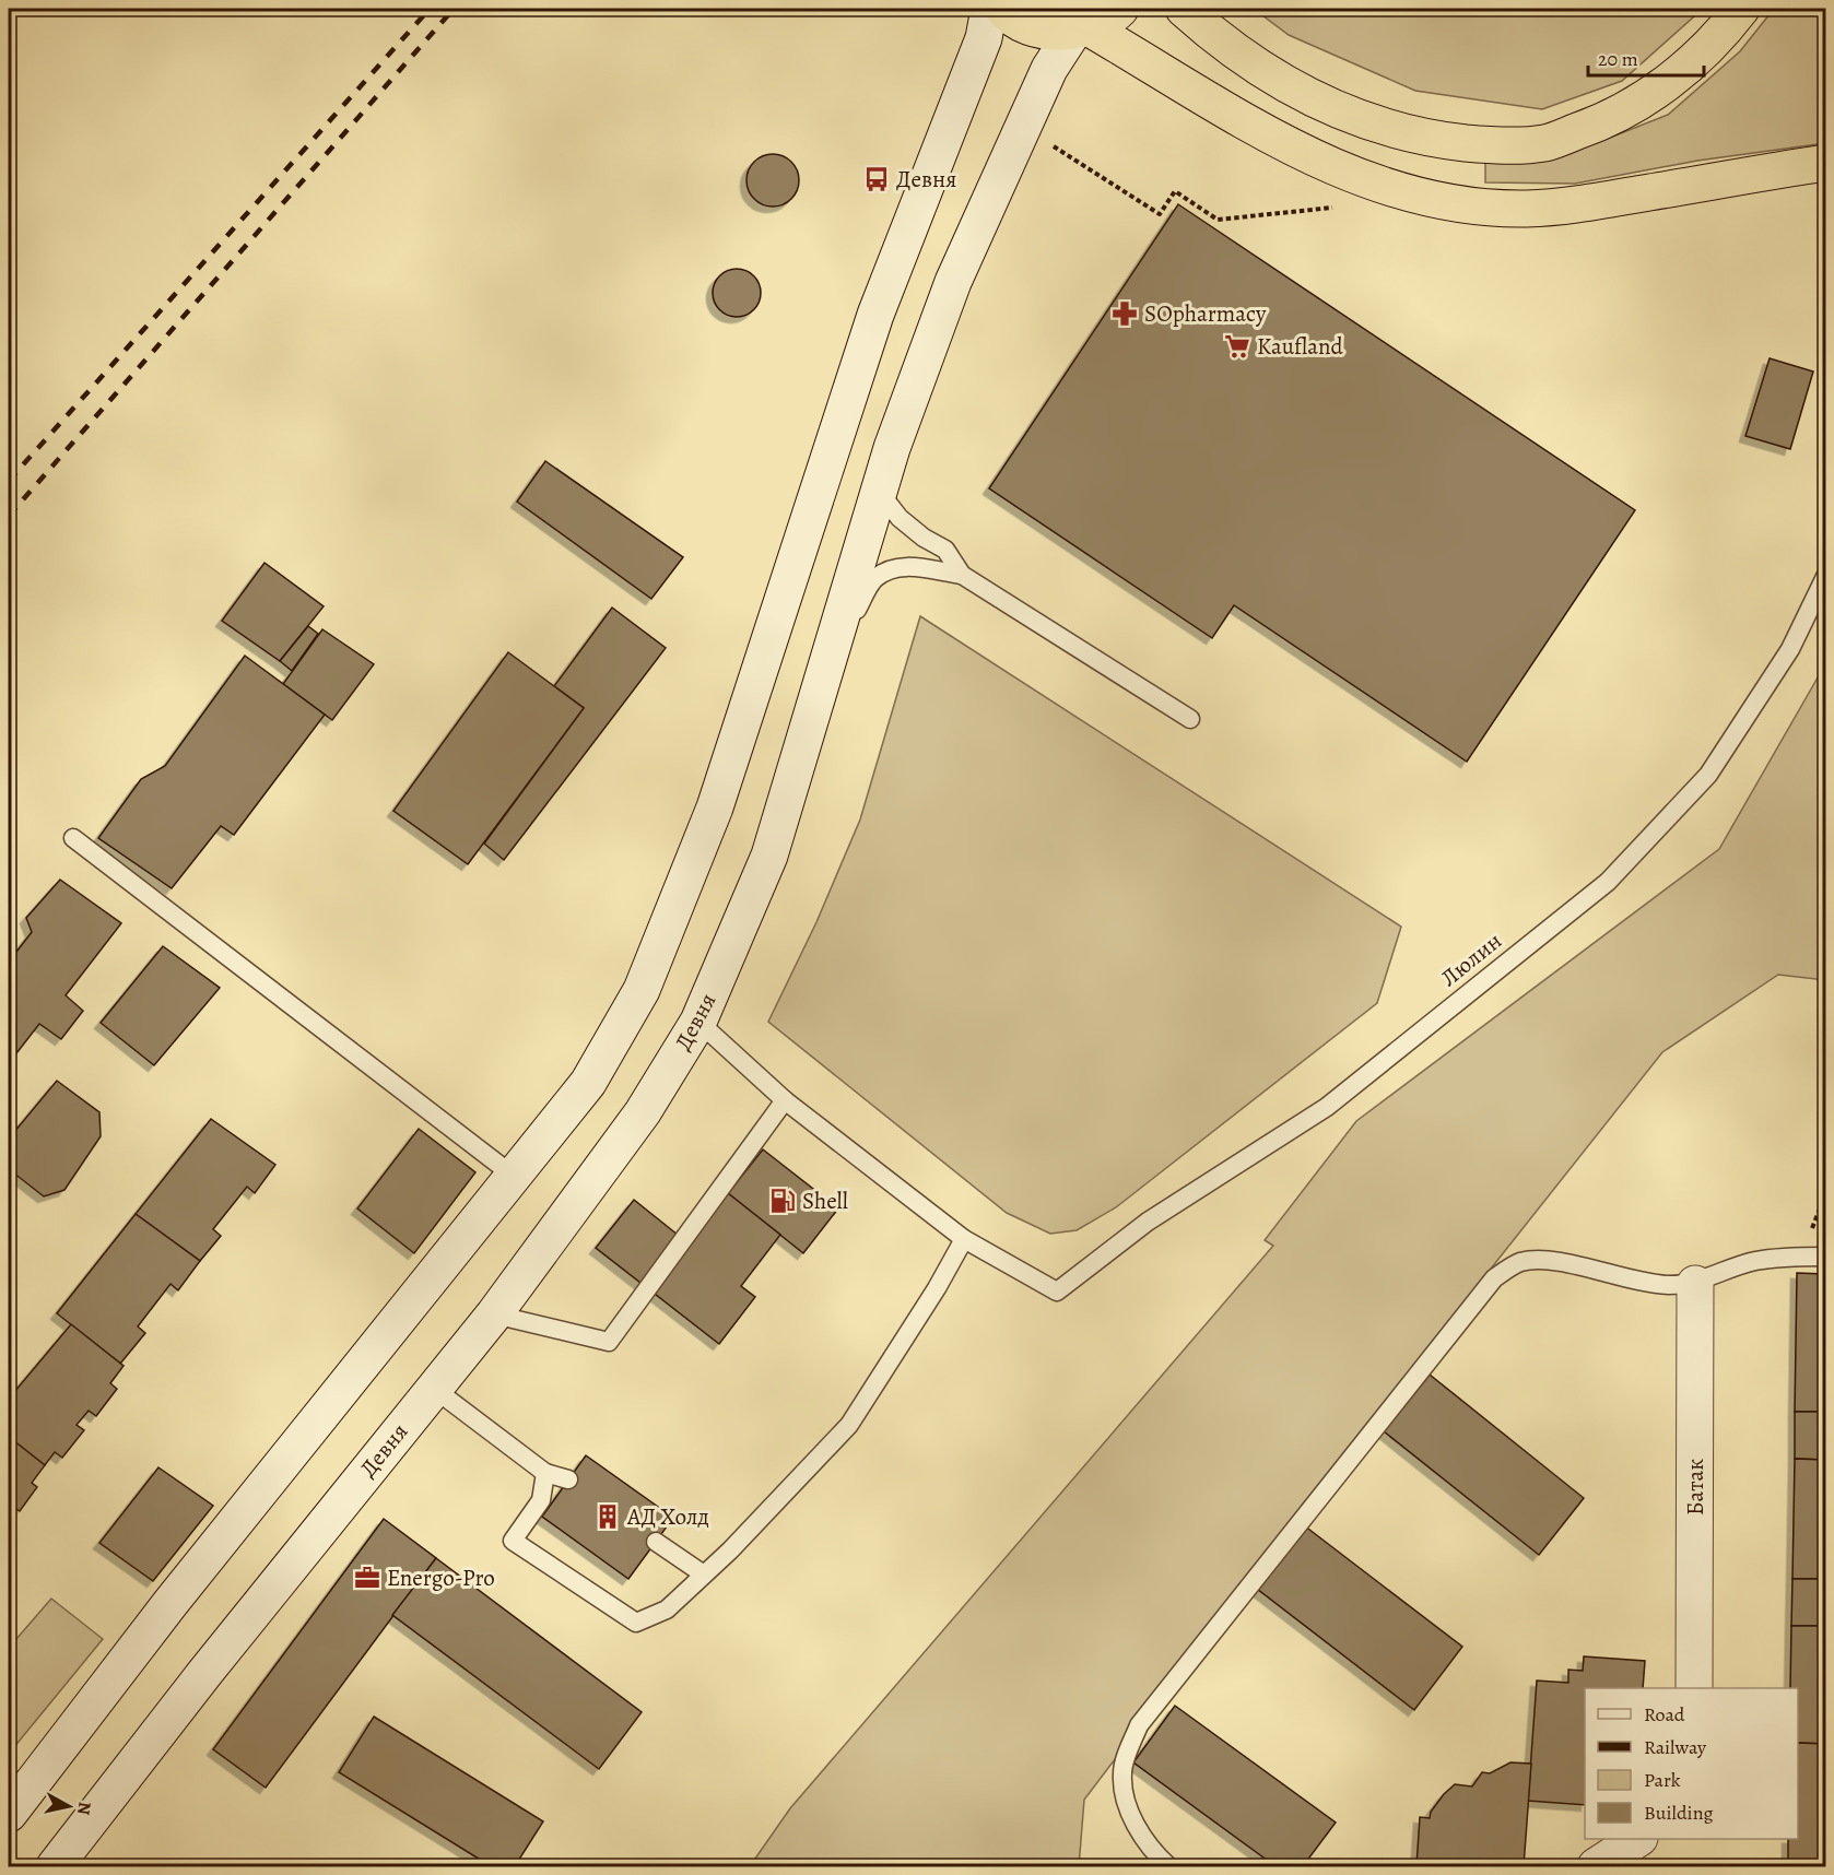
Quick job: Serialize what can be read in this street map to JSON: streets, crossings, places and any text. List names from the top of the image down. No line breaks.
{"streets":{"main road":["Девня","Батак"],"lane":["Люлин"]},"places":{"bus stop":["Девня"],"pharmacy":["SOpharmacy"],"supermarket":["Kaufland"],"fuel station":["Shell"],"building":["АД Холд"],"office":["Energo-Pro"]},"legend":["Road","Railway","Park","Building"],"scale_bar":"20 m","north":"right"}
